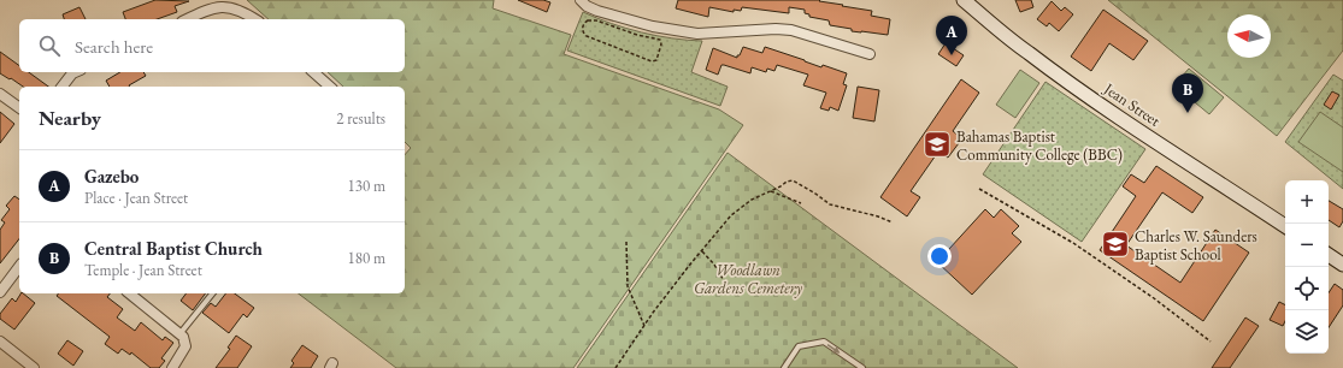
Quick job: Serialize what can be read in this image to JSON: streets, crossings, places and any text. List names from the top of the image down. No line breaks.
{"streets":{"street":["Jean Street"]},"parks":["Woodlawn Gardens Cemetery"],"places":{"school or university":["Bahamas Baptist Community College (BBC)","Charles W. Saunders Baptist School"]},"north":"left","page":{"pins":["A","B"],"search":"Search here","heading":["Nearby","2 results"],"list":[{"mark":"A","name":"Gazebo","note":"Place · Jean Street","value":"130 m"},{"mark":"B","name":"Central Baptist Church","note":"Temple · Jean Street","value":"180 m"}],"map_buttons":["+","−"]}}
